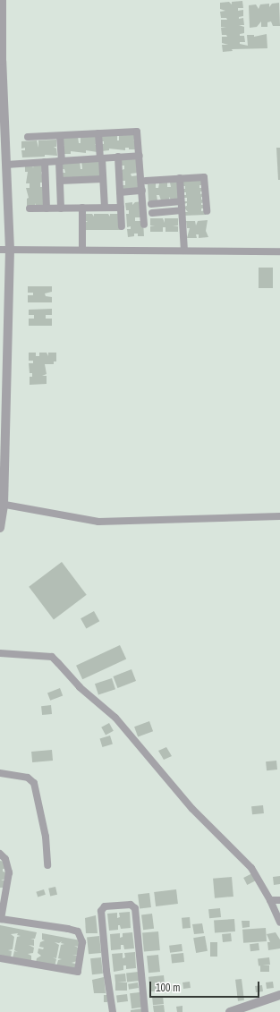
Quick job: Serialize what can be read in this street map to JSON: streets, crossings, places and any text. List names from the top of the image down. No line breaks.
{"scale_bar":"100 m"}
